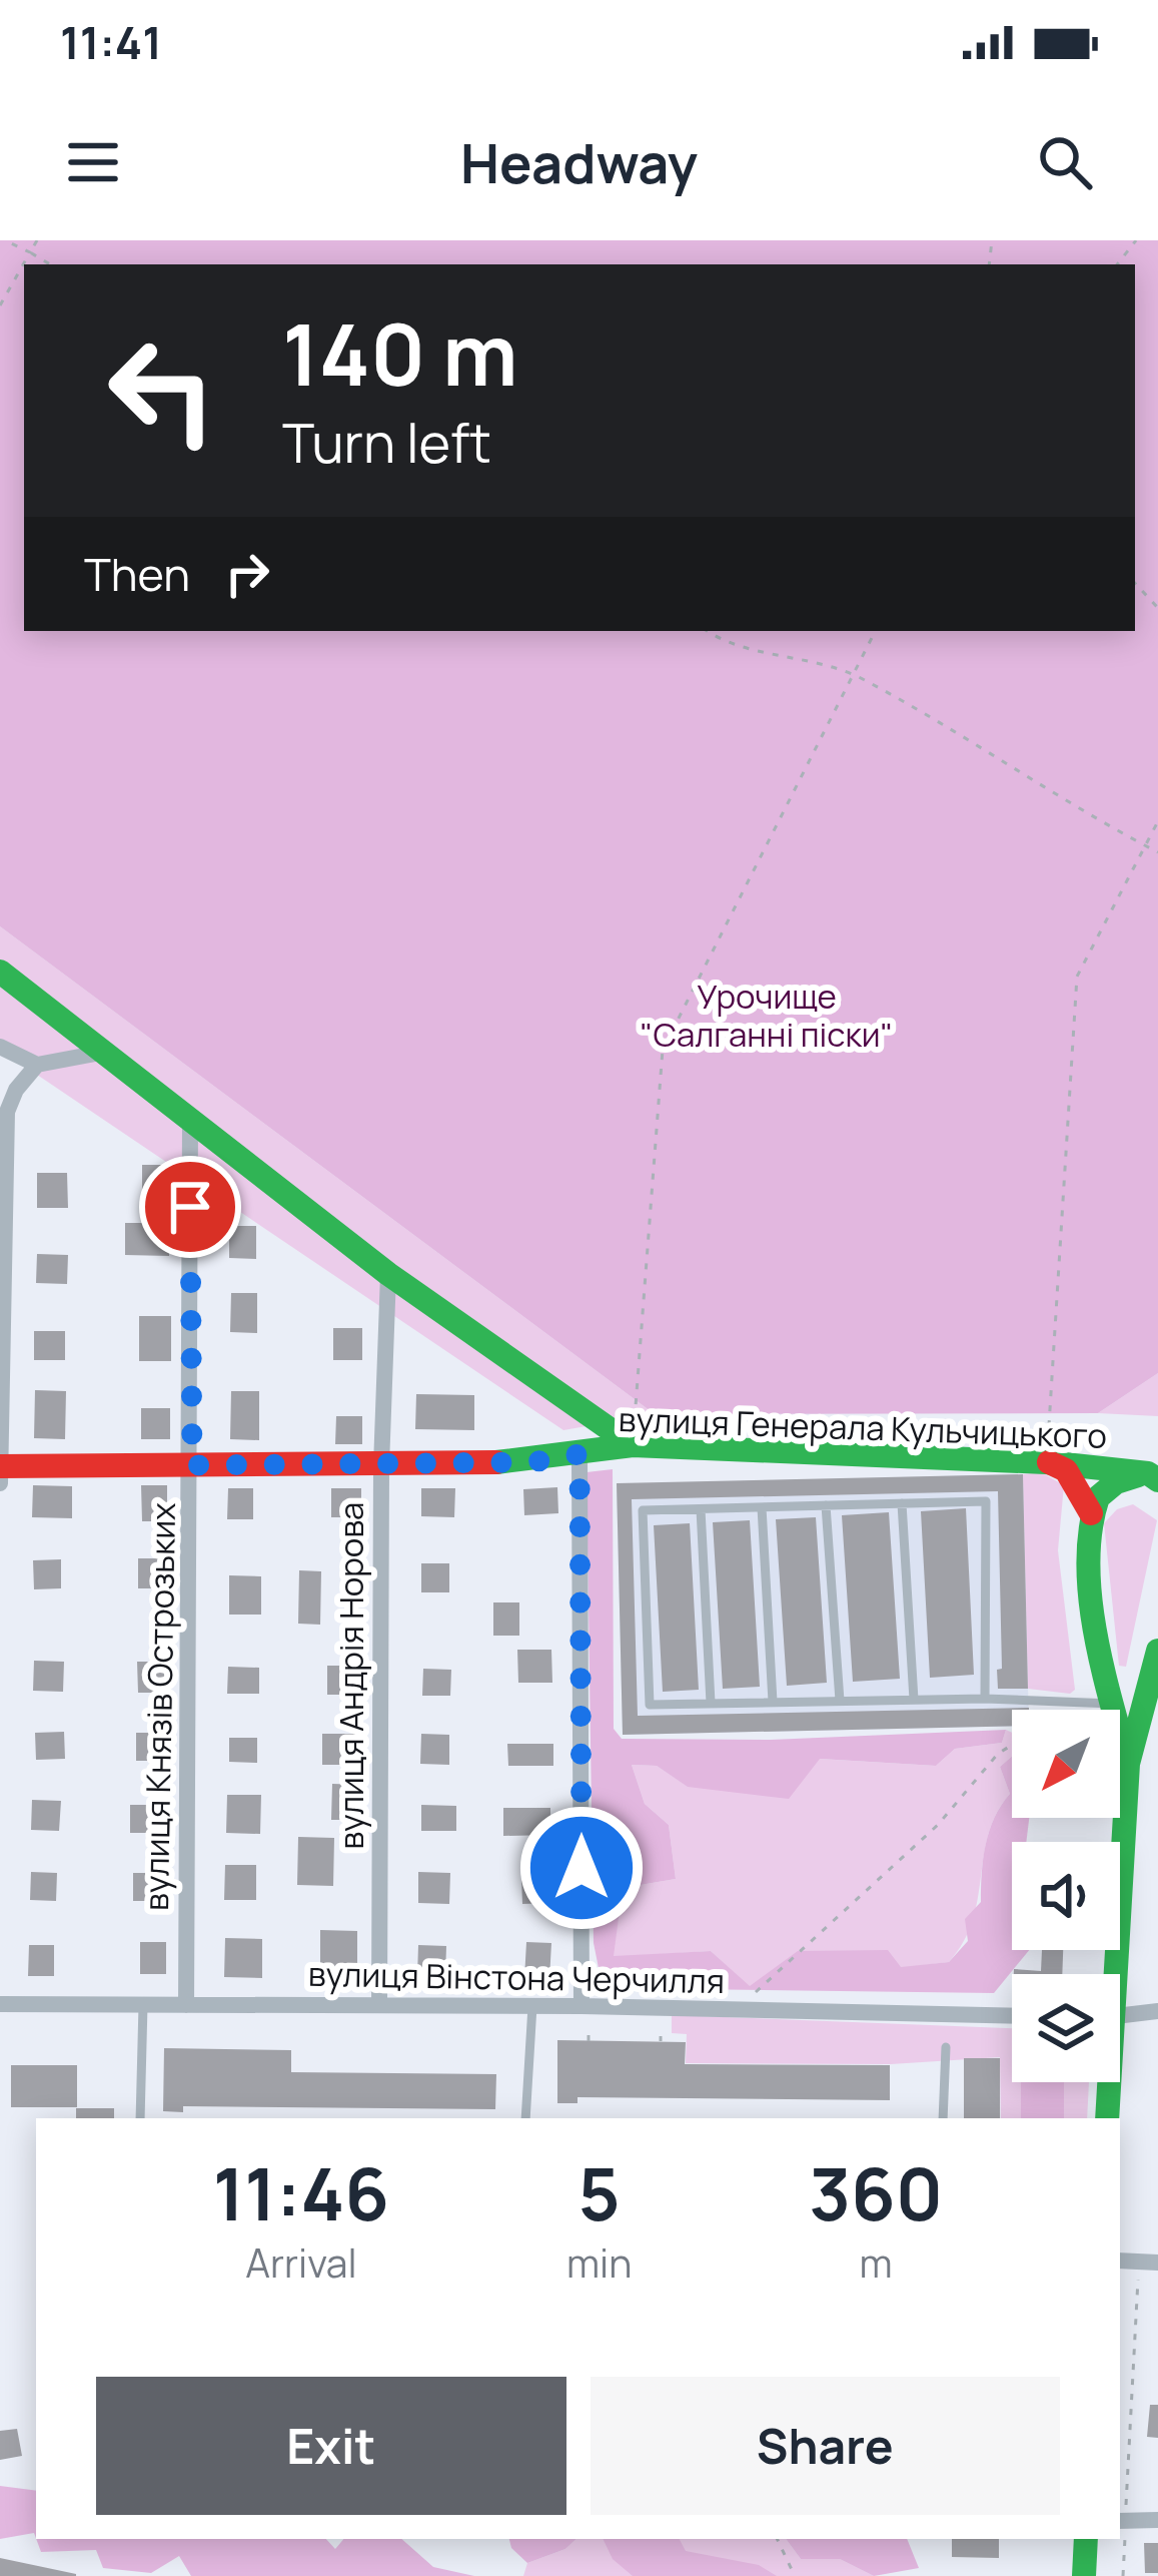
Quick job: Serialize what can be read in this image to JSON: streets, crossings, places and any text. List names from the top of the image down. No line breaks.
{"streets":{"street":["вулиця Генерала Кульчицького","вулиця Андрія Норова","вулиця Князів Острозьких","вулиця Вінстона Черчилля"]},"crossings":[["вулиця Генерала Кульчицького","вулиця Андрія Норова"],["вулиця Генерала Кульчицького","вулиця Князів Острозьких"],["вулиця Андрія Норова","вулиця Вінстона Черчилля"],["вулиця Князів Острозьких","вулиця Вінстона Черчилля"]],"parks":["Урочище \"Салганні піски\""],"north":"bottom left","page":{"status":"11:41","header":"Headway","turn":["140 m","Turn left"],"then":"Then","eta":["11:46","Arrival","5","min","360","m"],"buttons":["Exit","Share"]}}
